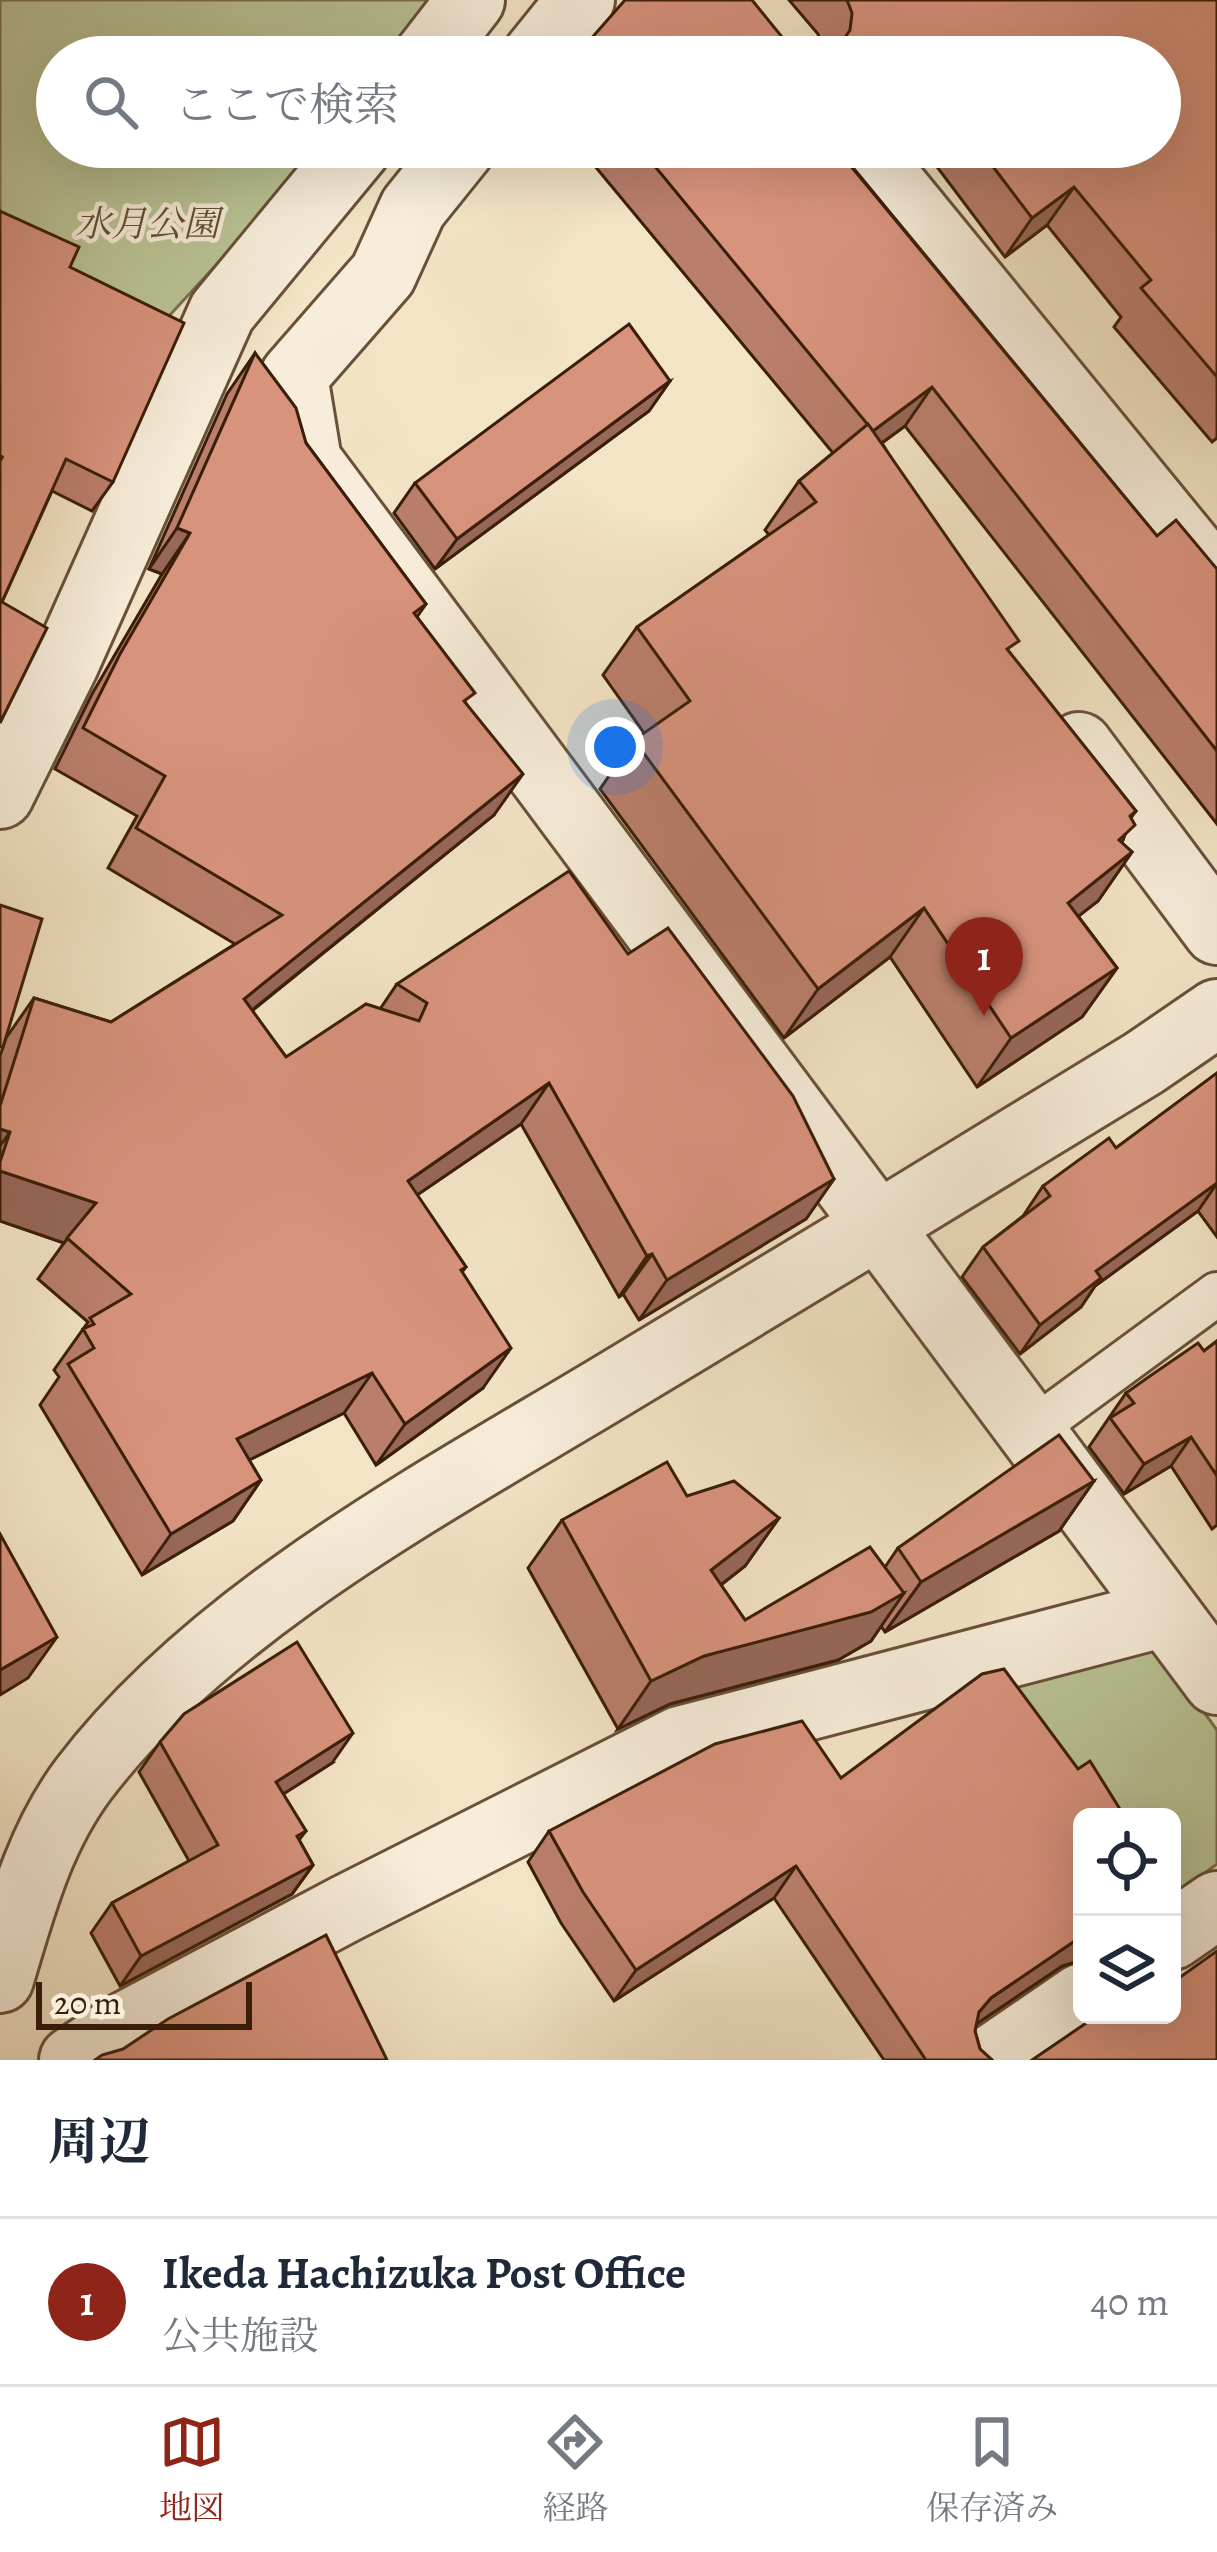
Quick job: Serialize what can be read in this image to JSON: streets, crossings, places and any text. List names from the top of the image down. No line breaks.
{"parks":["水月公園"],"scale_bar":"20 m","page":{"search":"ここで検索","pins":"1","scale":"20 m","heading":"周辺","list":[{"mark":"1","name":"Ikeda Hachizuka Post Office","note":"公共施設","value":"40 m"}],"nav":["地図","経路","保存済み"]}}
